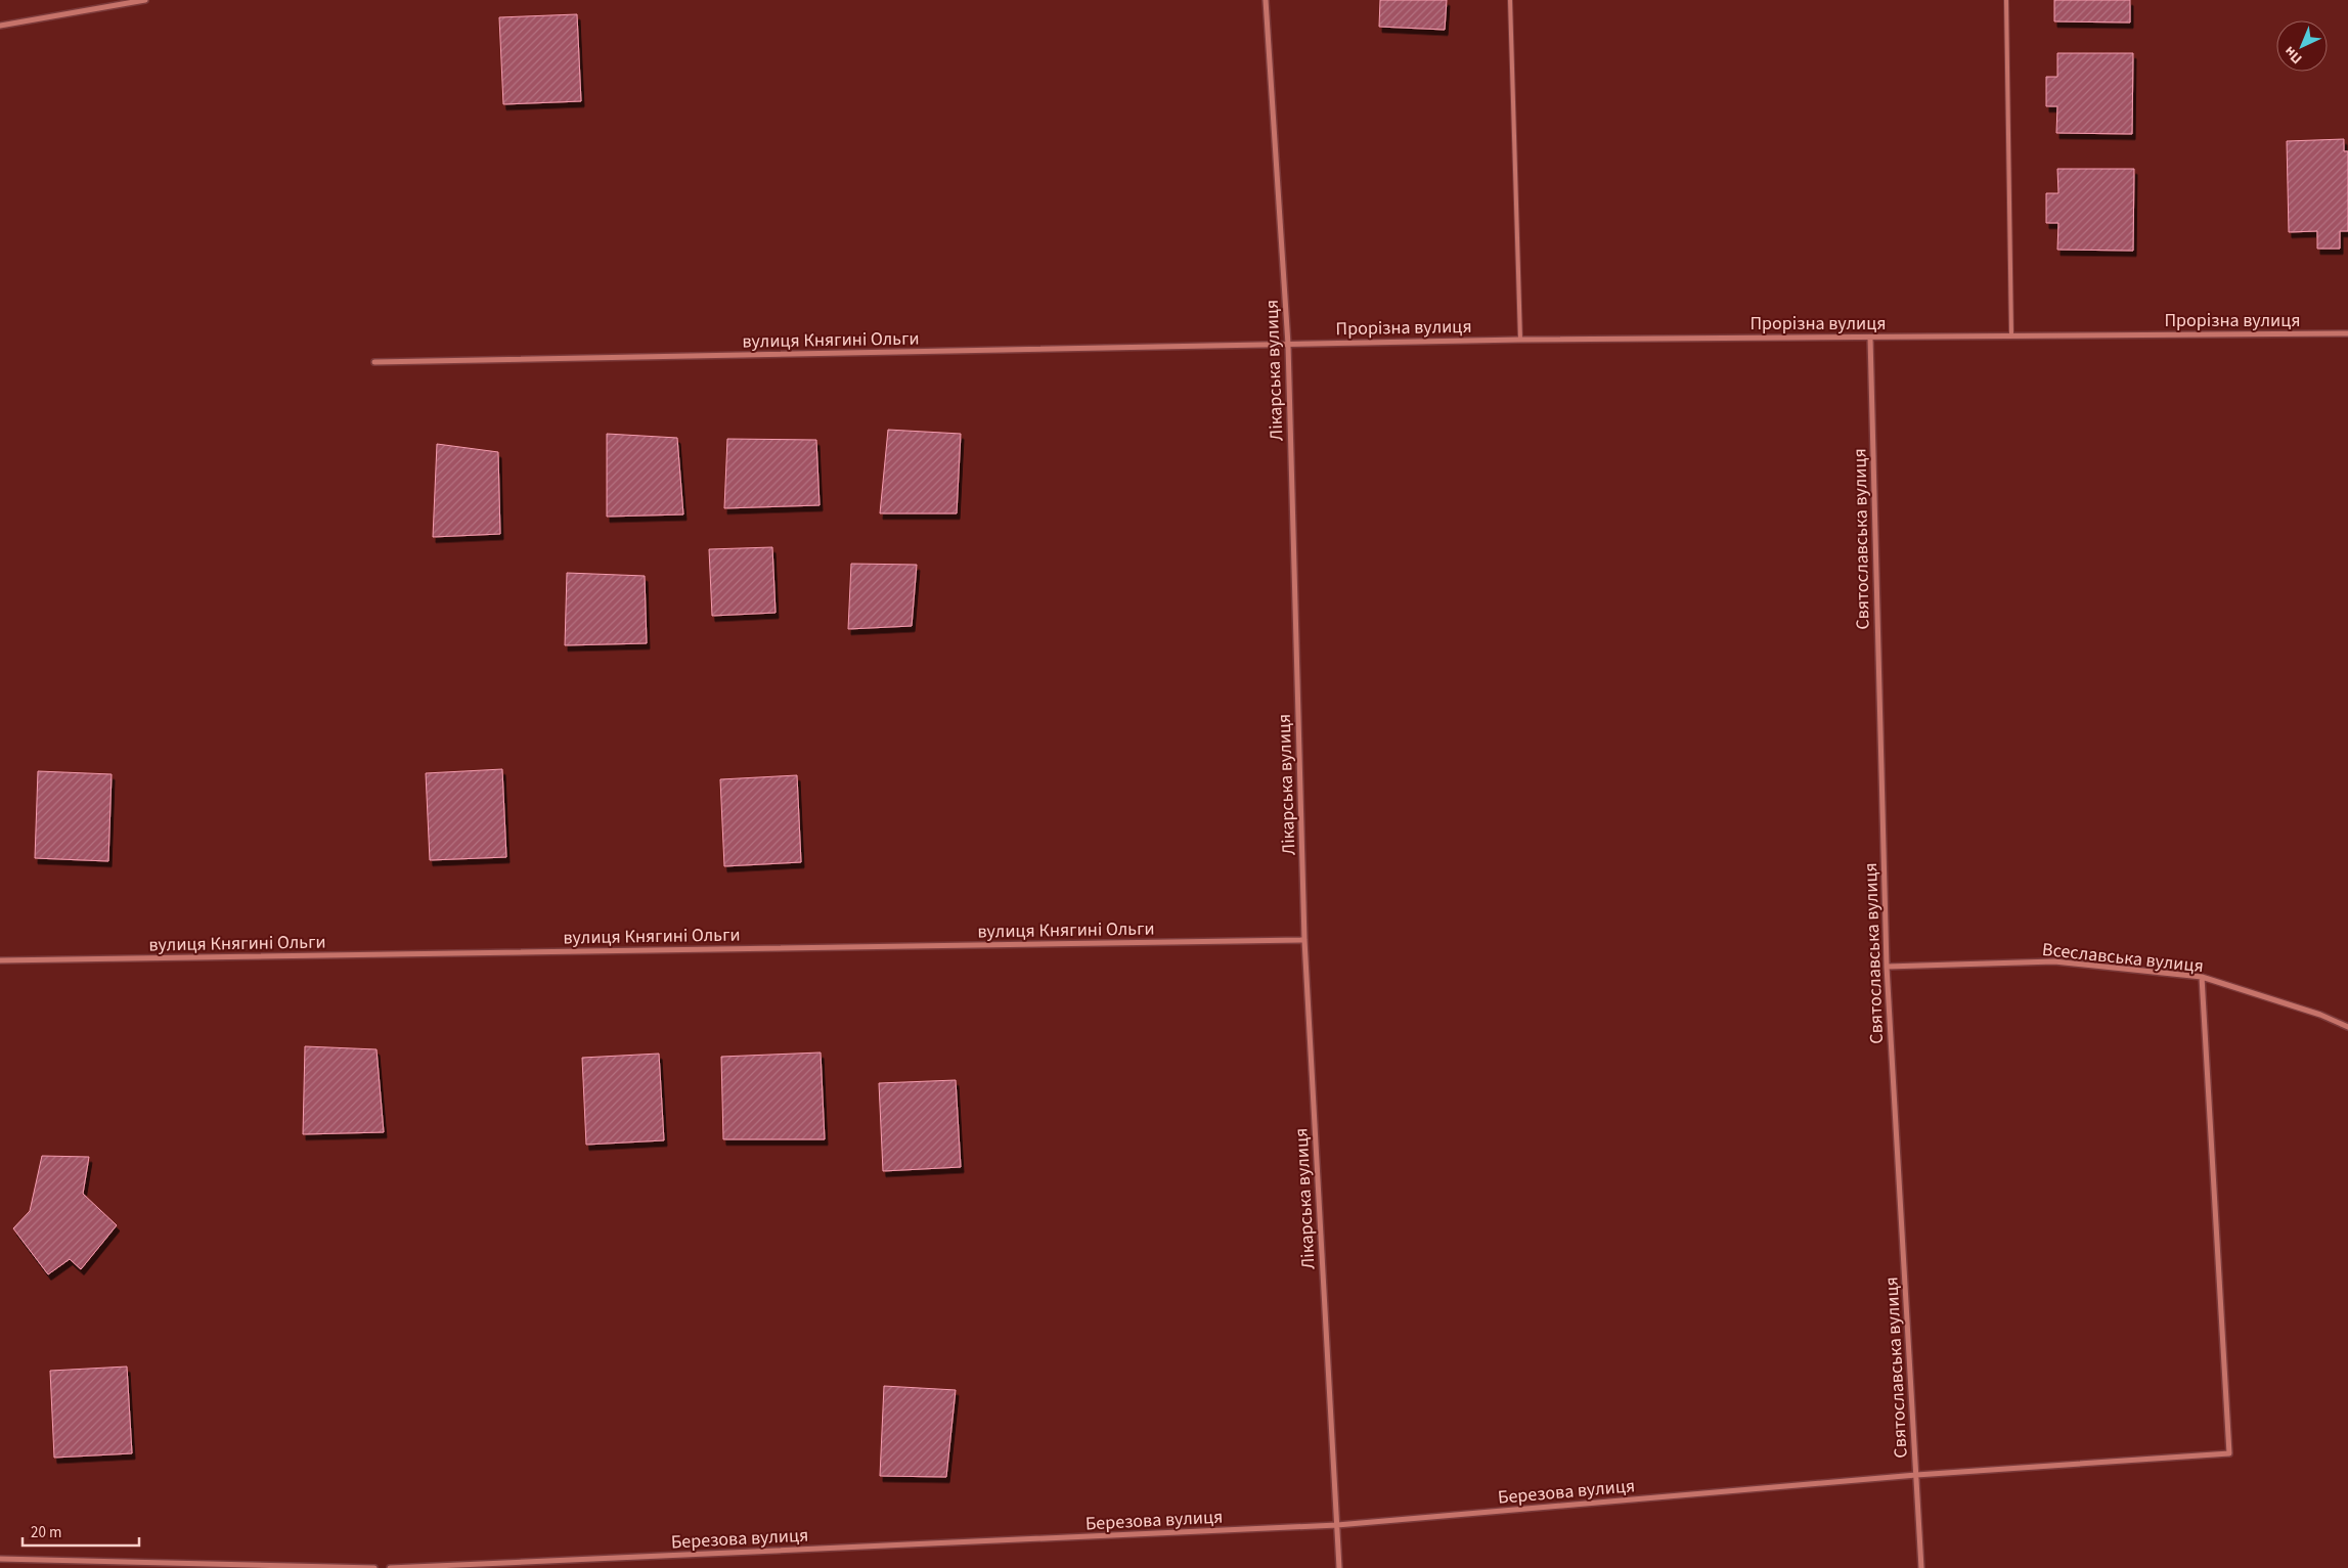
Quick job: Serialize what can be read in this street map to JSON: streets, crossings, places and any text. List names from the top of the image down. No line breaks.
{"streets":{"street":["Прорізна вулиця","вулиця Княгині Ольги","Лікарська вулиця","Святославська вулиця","Всеславська вулиця","Березова вулиця"]},"crossings":[["Прорізна вулиця","вулиця Княгині Ольги"],["Прорізна вулиця","Лікарська вулиця"],["Прорізна вулиця","Святославська вулиця"],["вулиця Княгині Ольги","Лікарська вулиця"],["Лікарська вулиця","Березова вулиця"],["Святославська вулиця","Всеславська вулиця"],["Святославська вулиця","Березова вулиця"],["Всеславська вулиця","Березова вулиця"]],"scale_bar":"20 m","north":"bottom left"}
